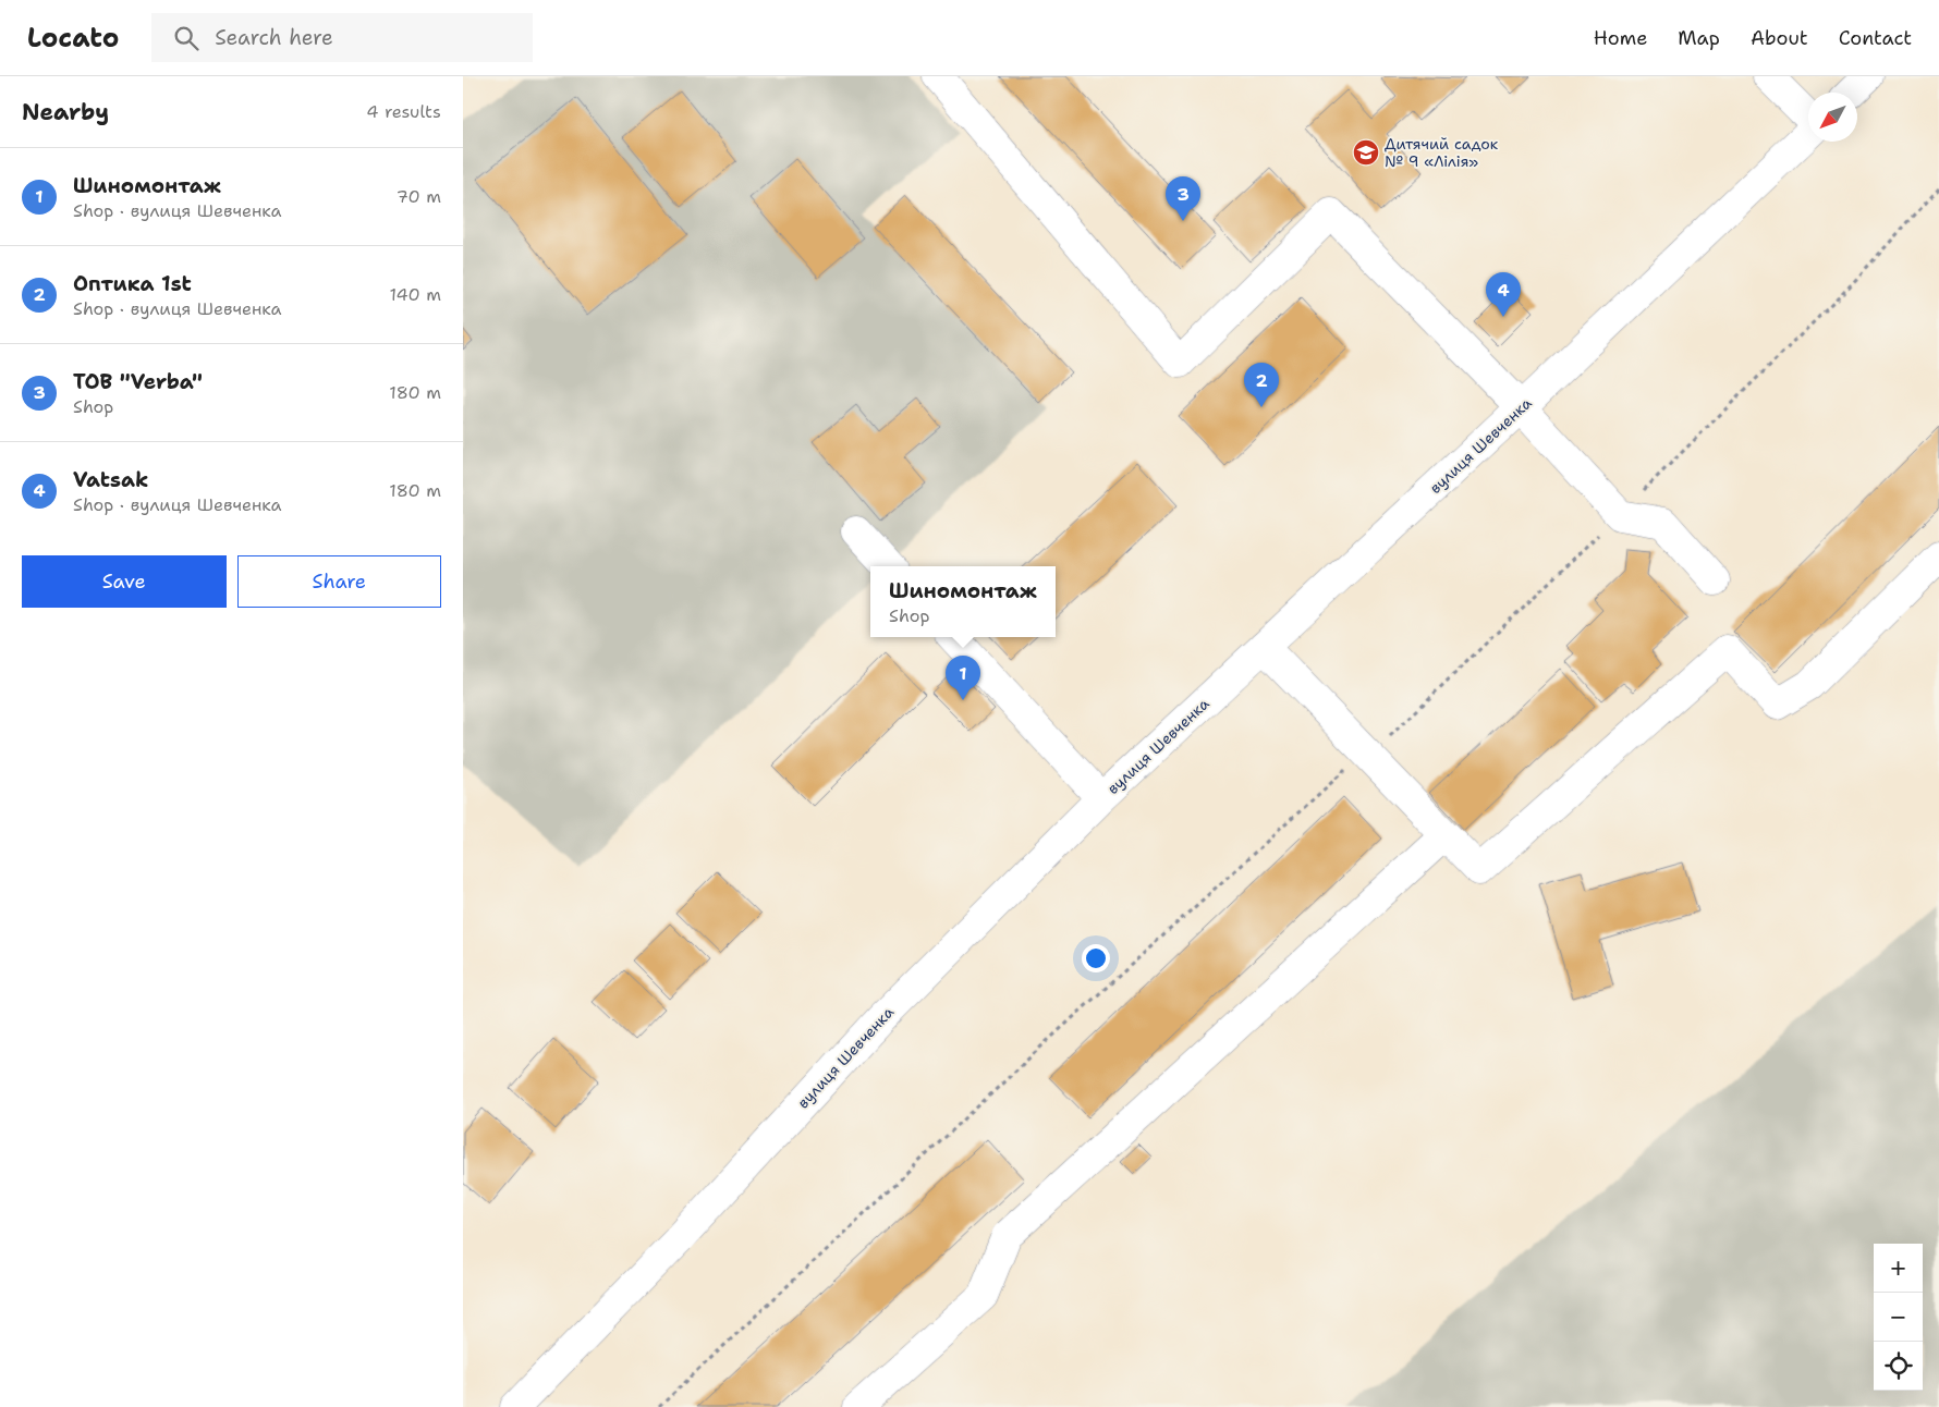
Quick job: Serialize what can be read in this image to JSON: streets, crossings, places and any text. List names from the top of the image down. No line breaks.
{"streets":{"main road":["вулиця Шевченка"]},"places":{"school or university":["Дитячий садок № 9 «Лілія»"]},"north":"bottom left","page":{"header":"Locato","search":"Search here","nav":["Home","Map","About","Contact"],"heading":["Nearby","4 results"],"list":[{"mark":"1","name":"Шиномонтаж","note":"Shop · вулиця Шевченка","value":"70 m"},{"mark":"2","name":"Оптика 1st","note":"Shop · вулиця Шевченка","value":"140 m"},{"mark":"3","name":"ТОВ \"Verba\"","note":"Shop","value":"180 m"},{"mark":"4","name":"Vatsak","note":"Shop · вулиця Шевченка","value":"180 m"}],"pins":["3","4","2","1"],"buttons":["Save","Share"],"popup":["Шиномонтаж","Shop"],"map_buttons":["+","−"]}}
